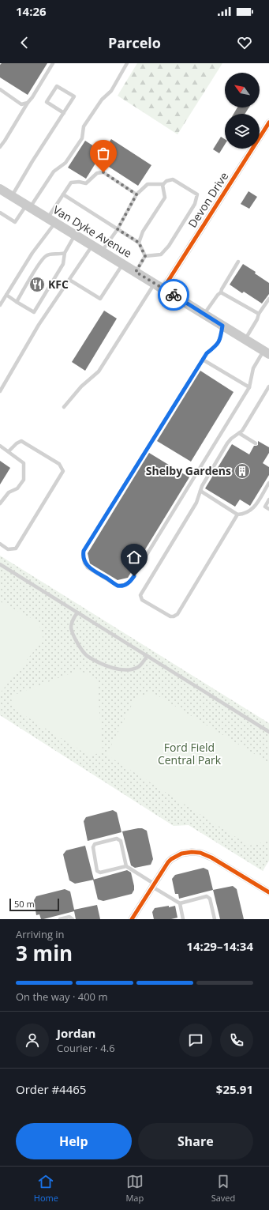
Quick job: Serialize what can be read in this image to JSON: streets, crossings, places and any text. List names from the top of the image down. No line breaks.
{"streets":{"main road":["Van Dyke Avenue"],"street":["Devon Drive"]},"crossings":[["Devon Drive","Van Dyke Avenue"]],"parks":["Ford Field Central Park"],"places":{"restaurant":["KFC"],"building":["Shelby Gardens"]},"scale_bar":"50 m","north":"top left","page":{"status":"14:26","header":"Parcelo","scale":"50 m","heading":["3 min","Arriving in","14:29–14:34"],"panel":["Jordan","Courier · 4.6","Order #4465","$25.91"],"bar":"On the way · 400 m","buttons":["Help","Share"],"tabs":["Home","Map","Saved"]}}
